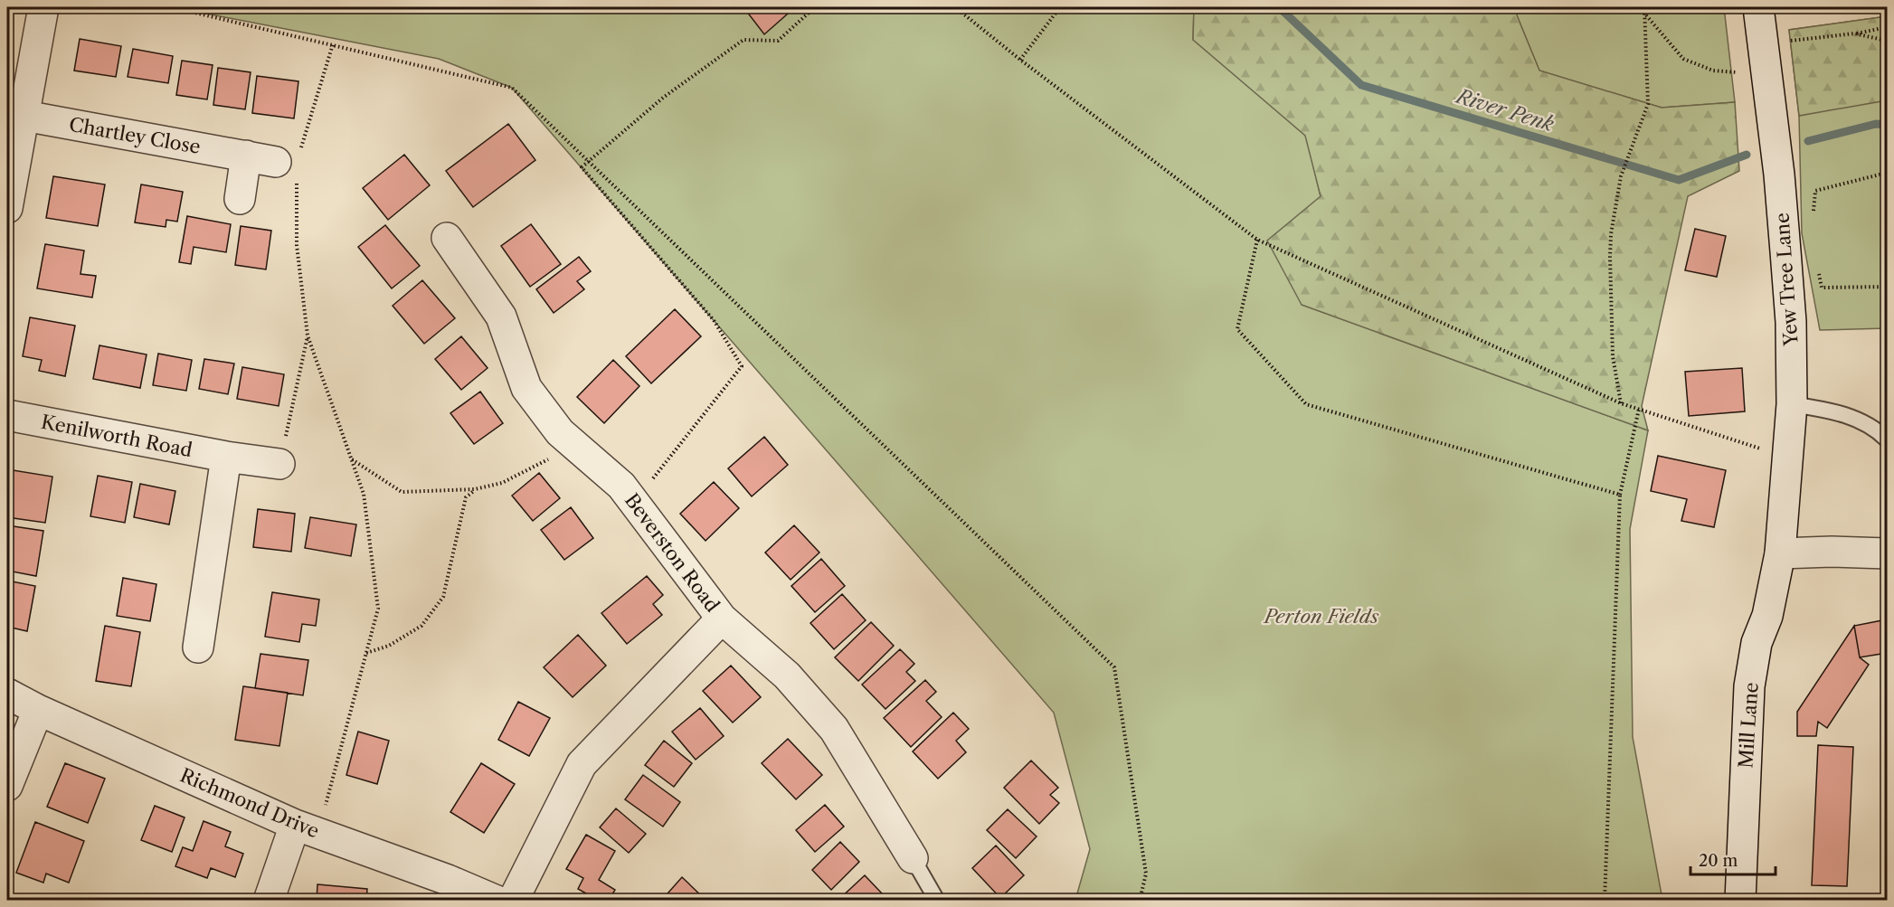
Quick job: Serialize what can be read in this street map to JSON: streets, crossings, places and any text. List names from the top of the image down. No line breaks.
{"streets":{"street":["Chartley Close","Yew Tree Lane","Kenilworth Road","Beverston Road","Mill Lane","Richmond Drive"]},"crossings":[["Yew Tree Lane","Mill Lane"]],"water":["River Penk"],"parks":["Perton Fields"],"scale_bar":"20 m"}
